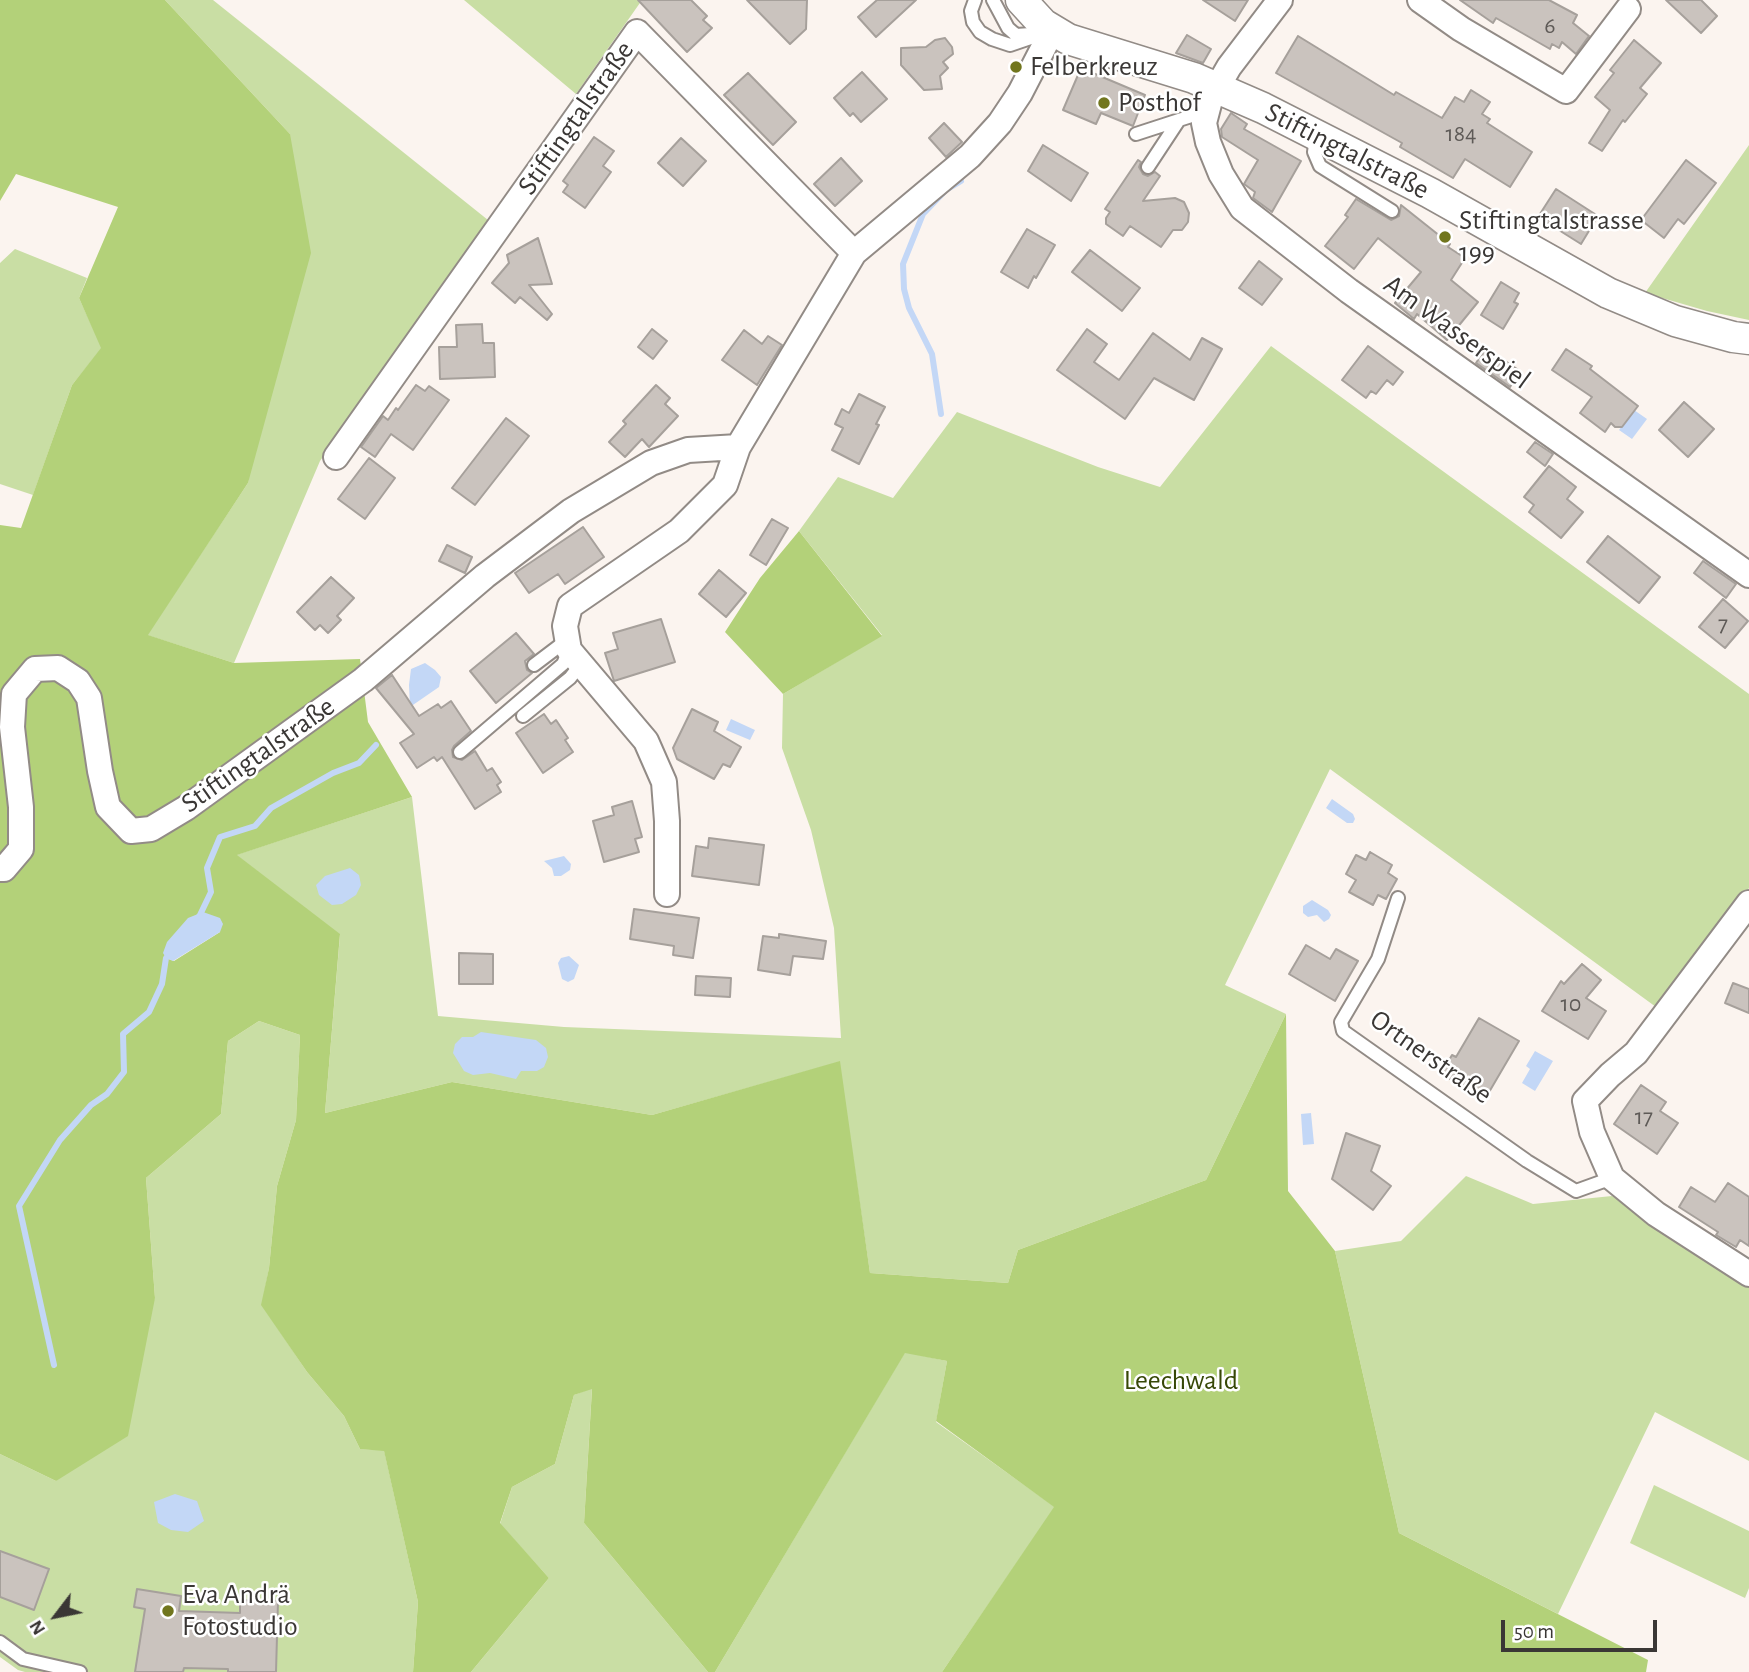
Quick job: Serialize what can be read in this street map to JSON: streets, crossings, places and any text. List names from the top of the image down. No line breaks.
{"streets":{"street":["Stiftingtalstraße","Am Wasserspiel"],"lane":["Ortnerstraße"]},"crossings":[["Stiftingtalstraße","Am Wasserspiel"]],"parks":["Leechwald"],"places":["Felberkreuz","Posthof","Stiftingtalstrasse 199","Eva Andrä Fotostudio"],"house_numbers":["6","184","7","10","17"],"scale_bar":"50 m","north":"bottom left"}
